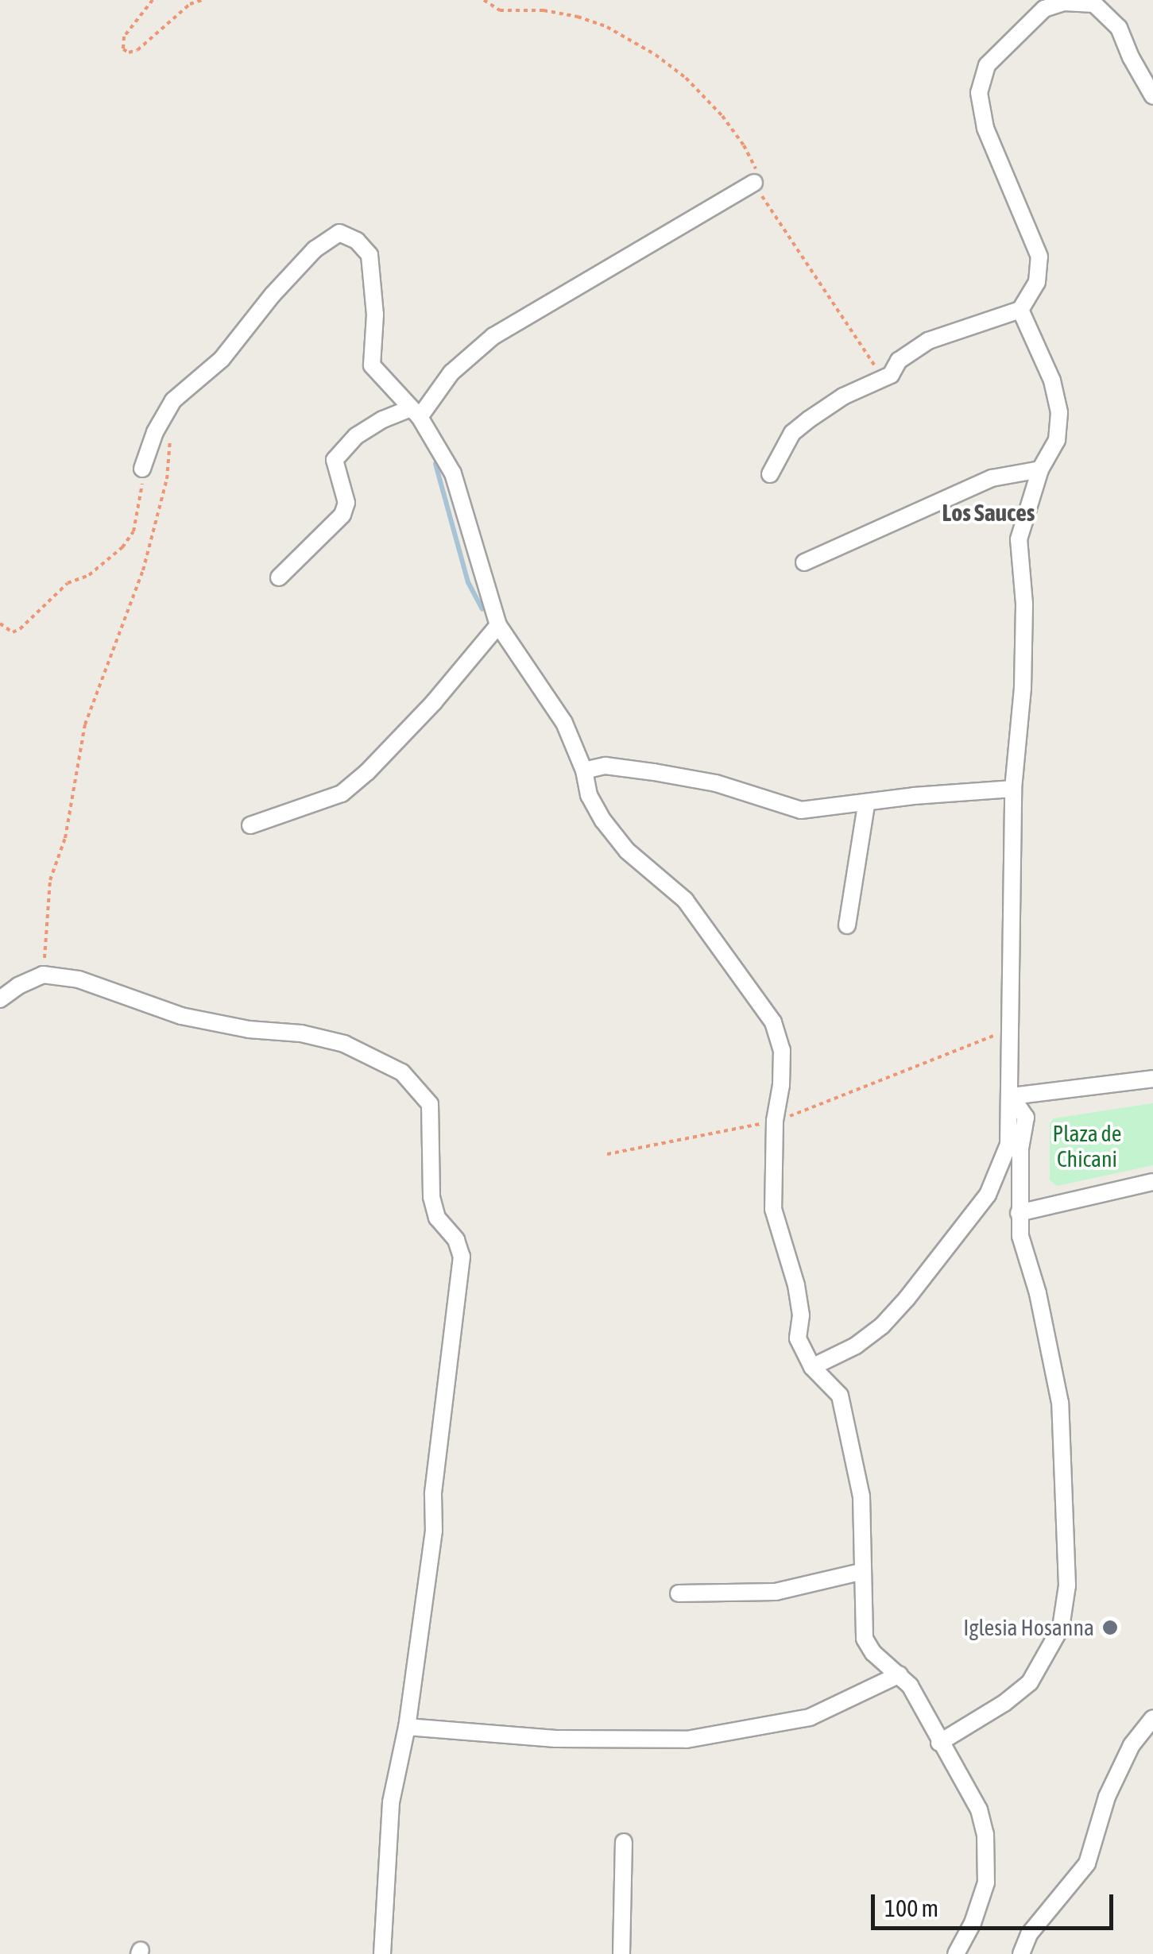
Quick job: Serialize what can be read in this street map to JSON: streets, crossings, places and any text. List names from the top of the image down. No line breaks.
{"districts":["Los Sauces"],"parks":["Plaza de Chicani"],"places":["Iglesia Hosanna"],"scale_bar":"100 m"}
